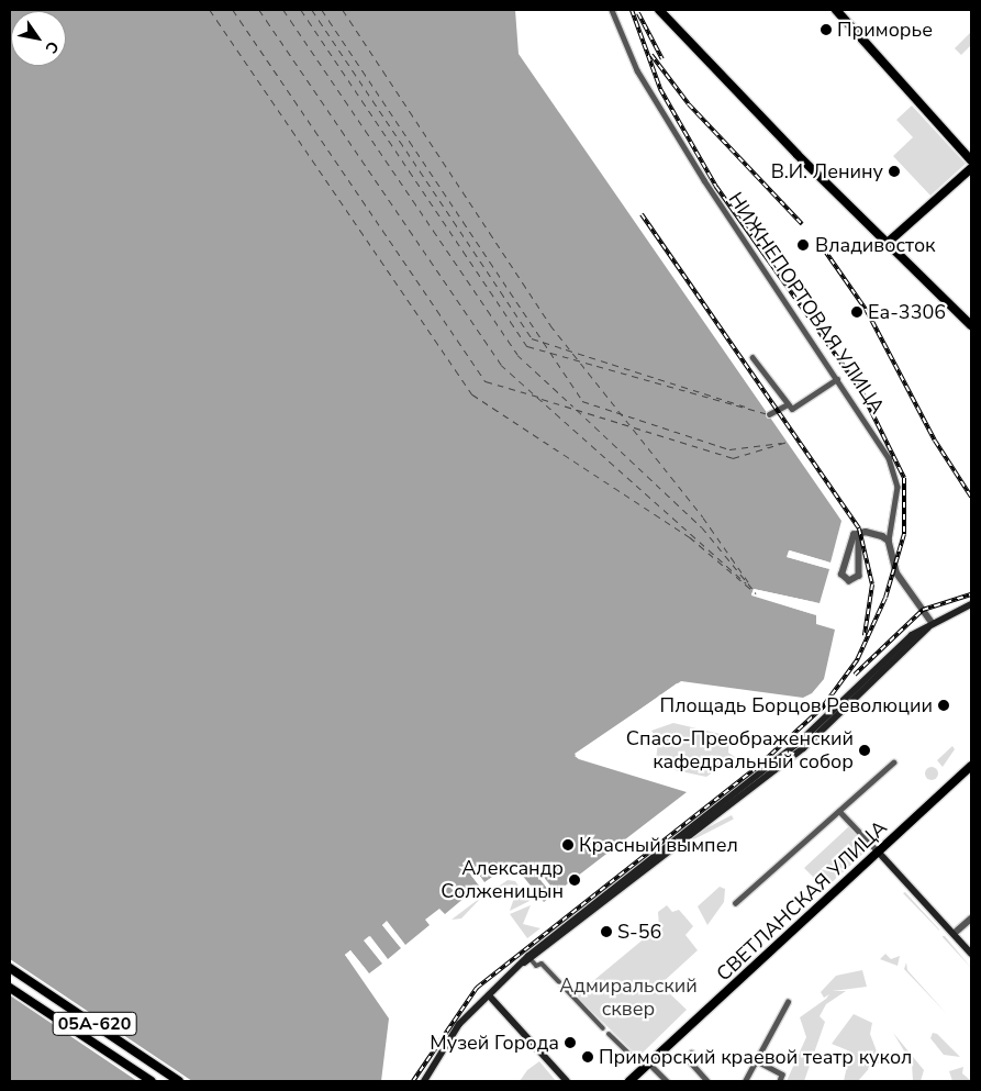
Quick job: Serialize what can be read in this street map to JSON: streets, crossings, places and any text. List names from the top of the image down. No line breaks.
{"streets":{"main road":["СВЕТЛАНСКАЯ УЛИЦА","05А-620"],"street":["НИЖНЕПОРТОВАЯ УЛИЦА"]},"parks":["Адмиральский сквер"],"places":["Приморье","В.И. Ленину","Владивосток","Еа-3306","Площадь Борцов Революции","Спасо-Преображенский кафедральный собор","Красный вымпел","Александр Солженицын","S-56","Музей Города","Приморский краевой театр кукол"],"north":"bottom right"}
